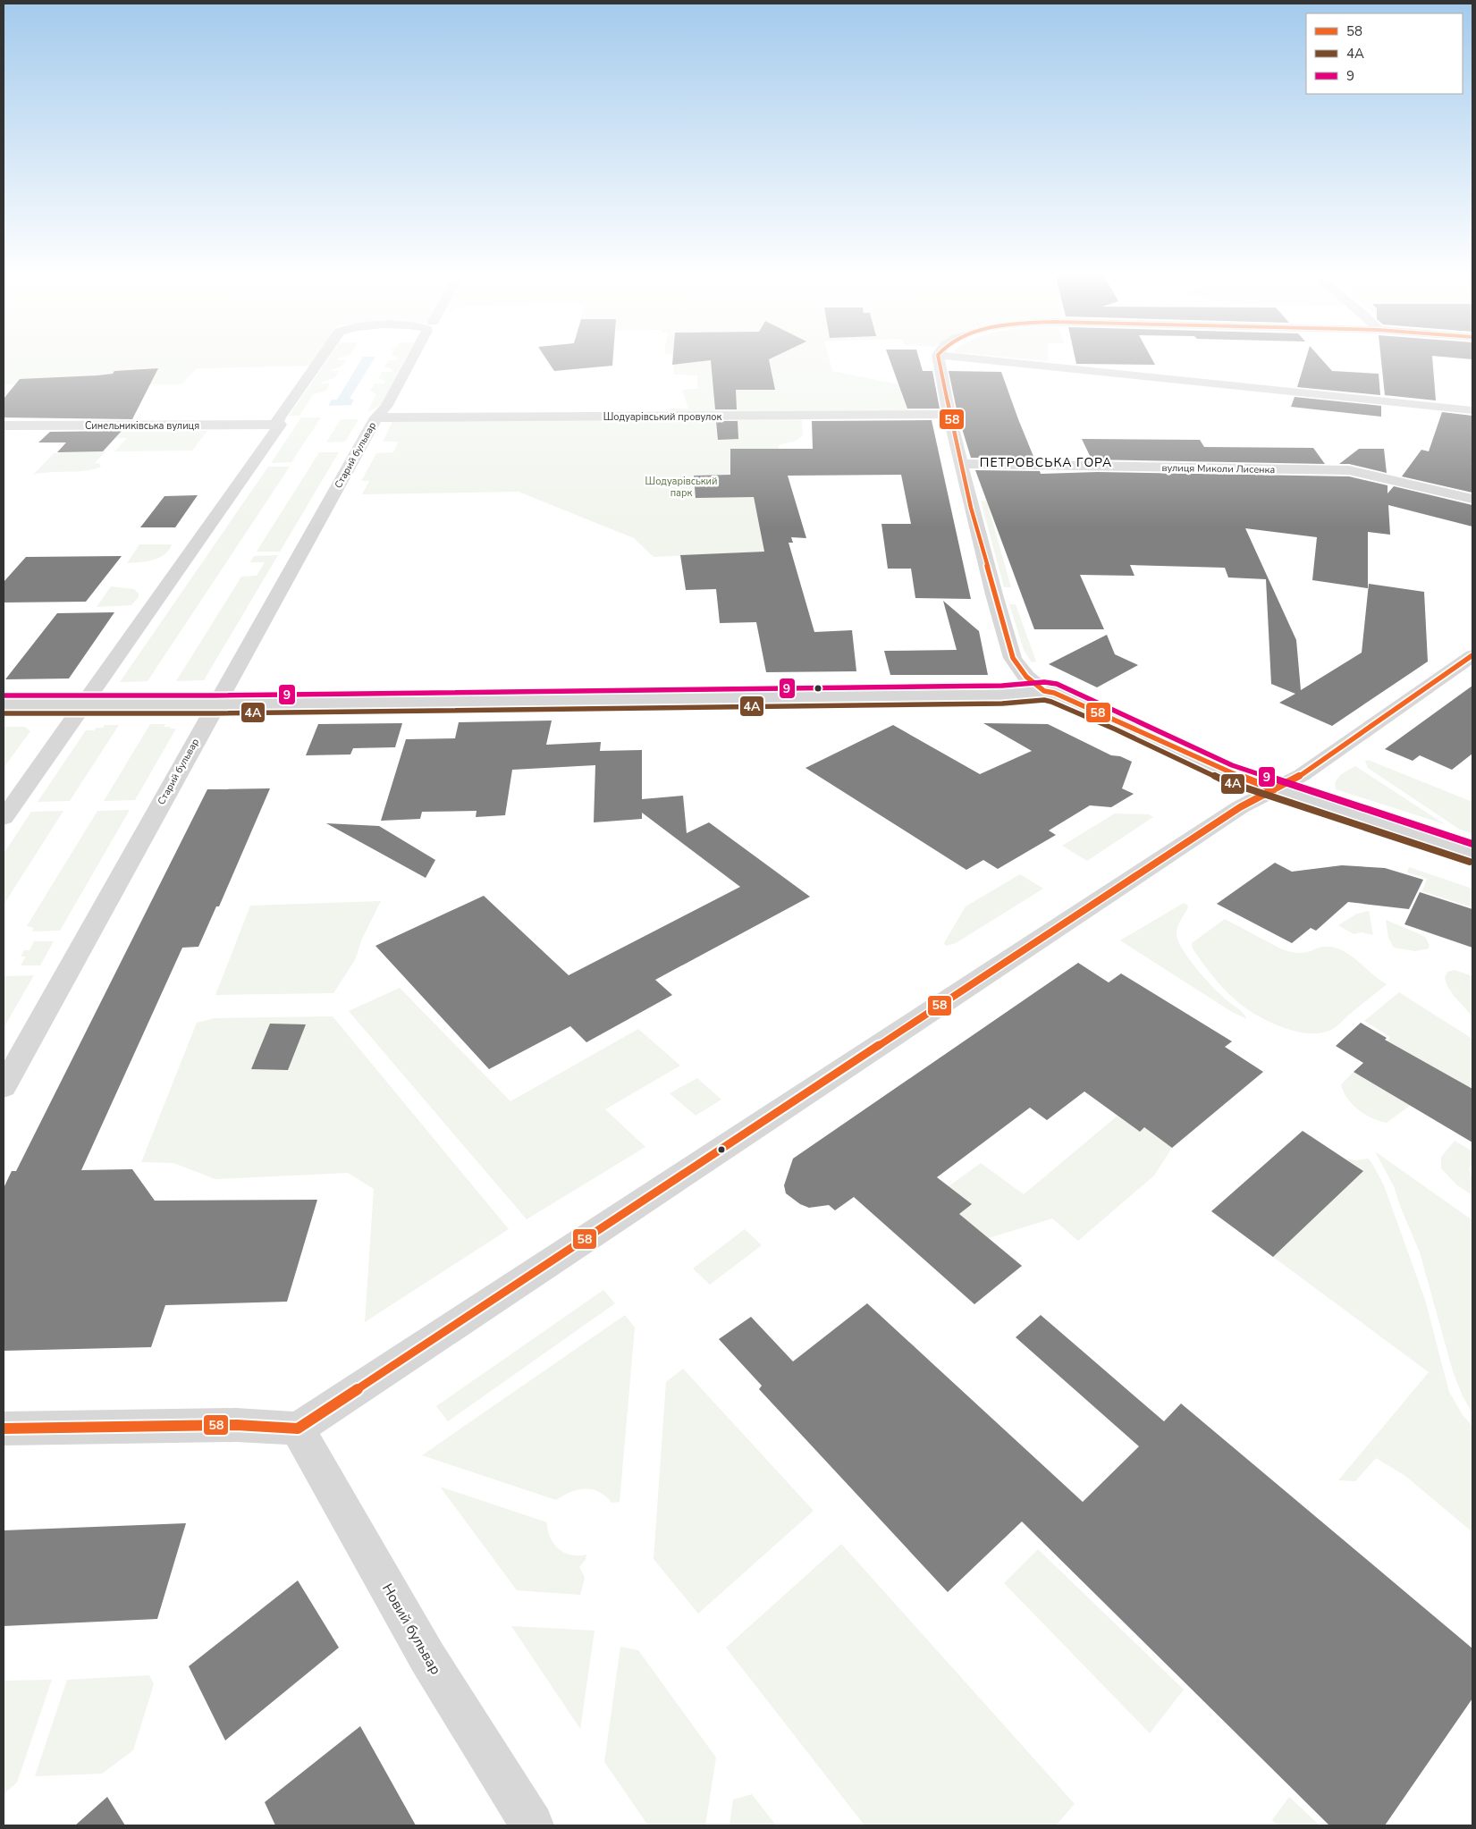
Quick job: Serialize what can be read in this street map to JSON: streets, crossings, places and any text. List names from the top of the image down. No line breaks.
{"streets":{"street":["Шодуарівський провулок","Синельниківська вулиця","Старий бульвар","вулиця Миколи Лисенка","Новий бульвар"]},"crossings":[["Шодуарівський провулок","Старий бульвар"],["Синельниківська вулиця","Старий бульвар"]],"districts":["ПЕТРОВСЬКА ГОРА"],"parks":["Шодуарівський парк"],"lines":["transit line 58","transit line 9","transit line 4А"],"legend":["58","4А","9"]}
